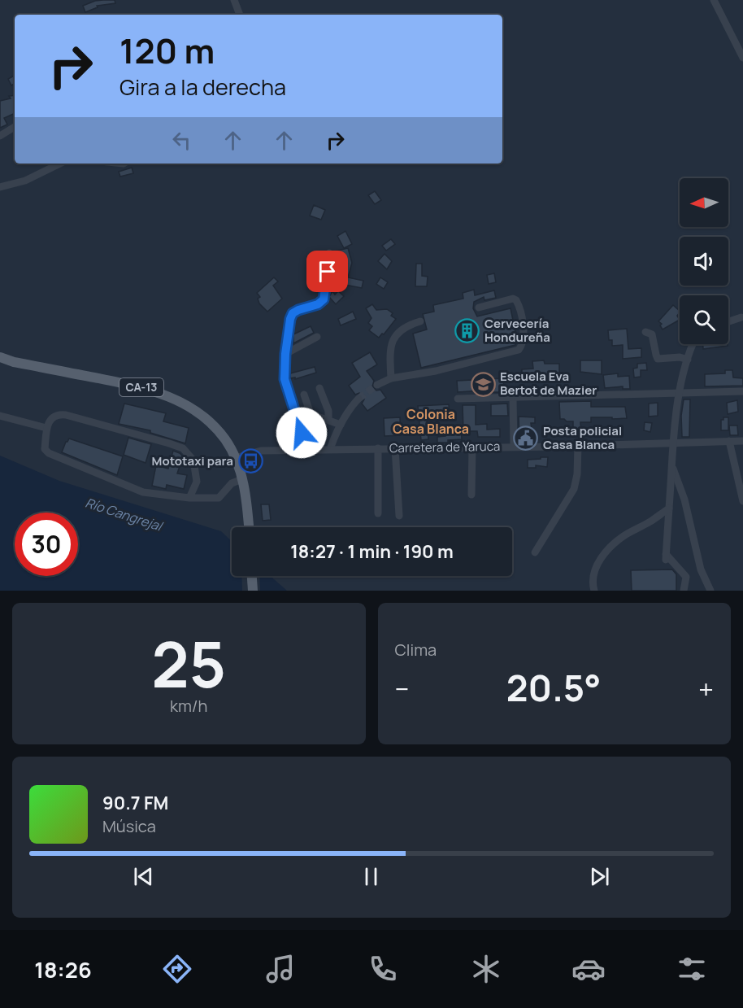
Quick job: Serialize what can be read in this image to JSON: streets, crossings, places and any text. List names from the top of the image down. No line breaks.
{"streets":{"main road":["CA-13"],"street":["Carretera de Yaruca"]},"crossings":[["CA-13","Carretera de Yaruca"]],"districts":["Colonia Casa Blanca"],"water":["Río Cangrejal"],"places":{"building":["Cervecería Hondureña"],"school or university":["Escuela Eva Bertot de Mazier"],"public building":["Posta policial Casa Blanca"],"bus stop":["Mototaxi para"]},"north":"left","page":{"turn":["120 m","Gira a la derecha"],"limit":"30","trip":"18:27 · 1 min · 190 m","tile":[["25","km/h"],"Clima"],"heat":["−","20.5°","+"],"song":["90.7 FM","Música"],"tabs":"18:26"}}
